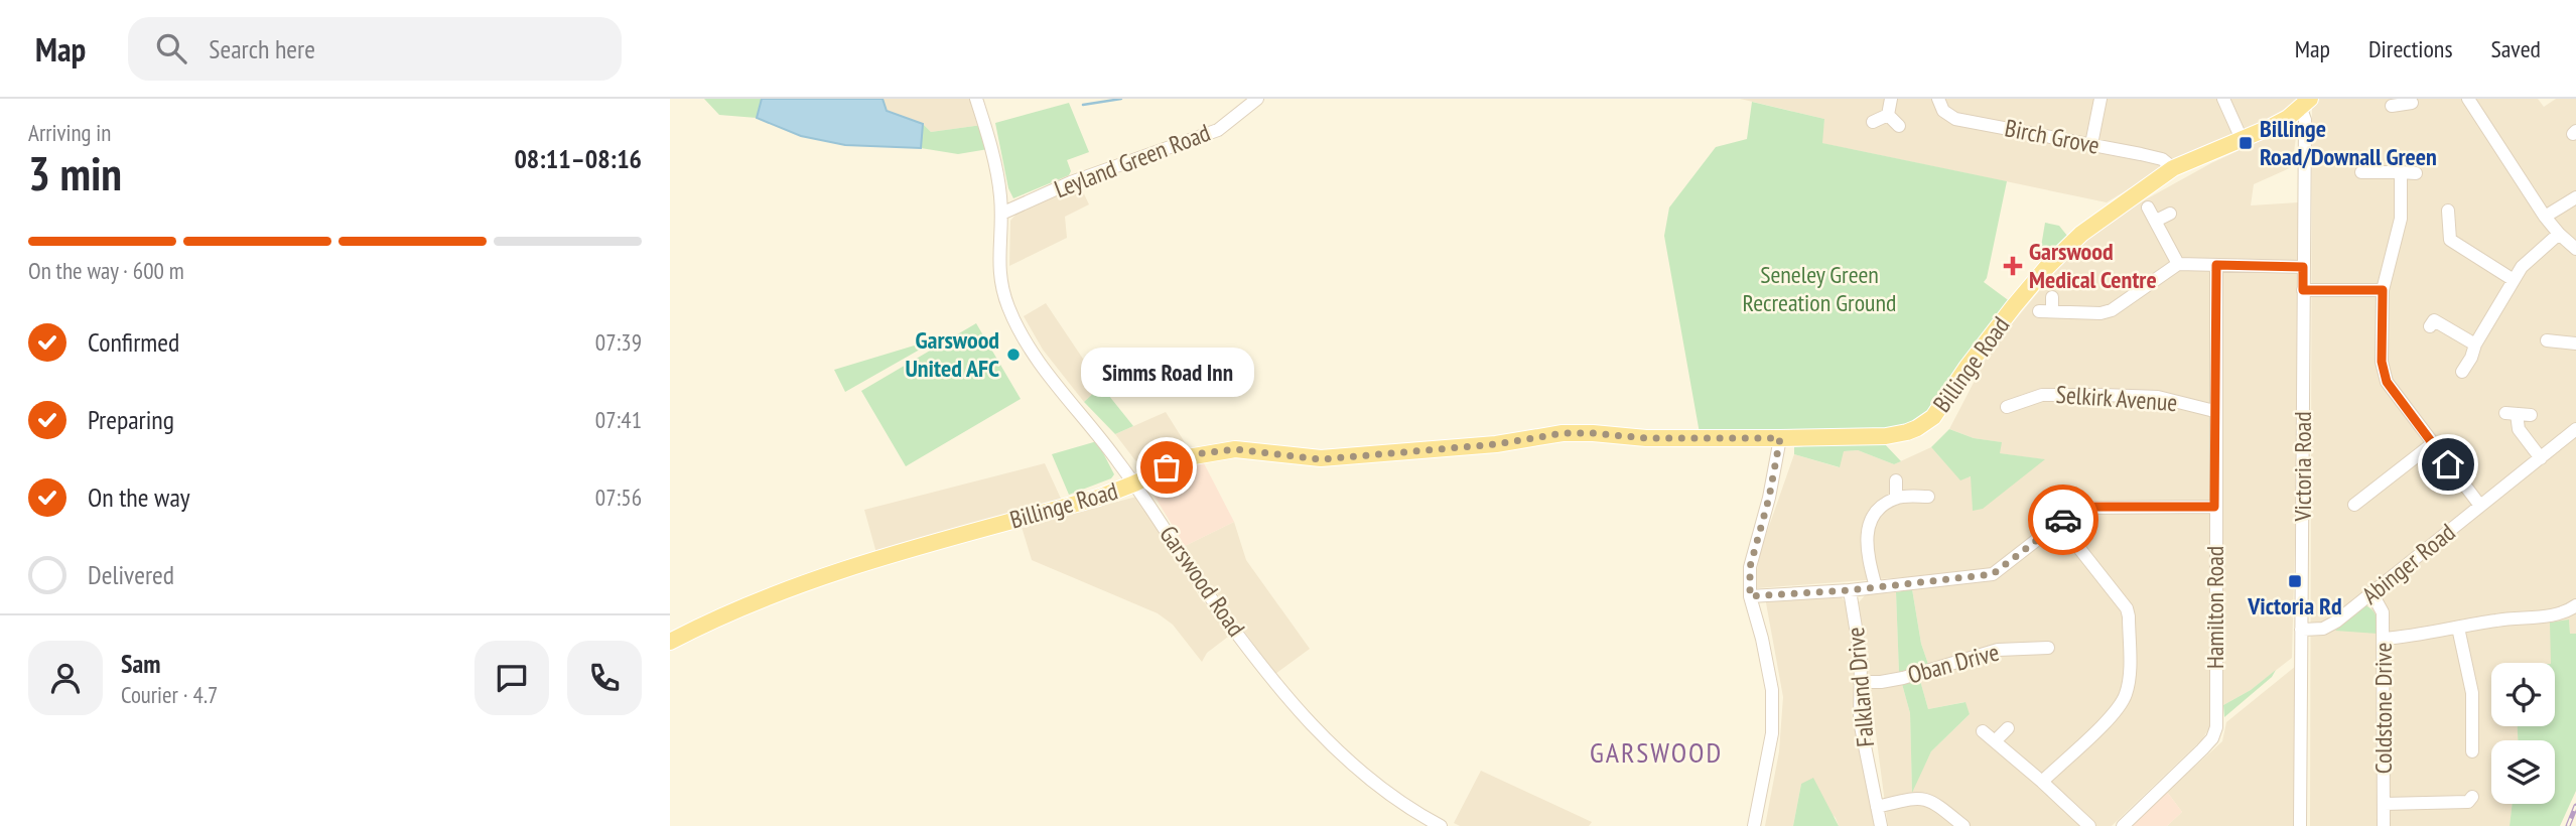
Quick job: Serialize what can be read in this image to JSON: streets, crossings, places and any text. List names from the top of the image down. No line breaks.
{"streets":{"main road":["Billinge Road"],"street":["Birch Grove","Leyland Green Road","Selkirk Avenue","Victoria Road","Abinger Road","Garswood Road","Hamilton Road","Oban Drive","Falkland Drive","Coldstone Drive"]},"crossings":[["Birch Grove","Billinge Road"],["Leyland Green Road","Garswood Road"],["Billinge Road","Victoria Road"],["Billinge Road","Garswood Road"],["Selkirk Avenue","Hamilton Road"],["Victoria Road","Abinger Road"],["Abinger Road","Coldstone Drive"],["Oban Drive","Falkland Drive"]],"districts":["GARSWOOD"],"parks":["Seneley Green Recreation Ground"],"places":{"transit":["Billinge Road/Downall Green","Victoria Rd"],"health":["Garswood Medical Centre"],"other":["Garswood United AFC","Simms Road Inn"]},"page":{"header":"Map","search":"Search here","nav":["Map","Directions","Saved"],"heading":["3 min","Arriving in","08:11–08:16"],"panel":["Sam","Courier · 4.7"],"bar":"On the way · 600 m","list":[["Confirmed","07:39"],["Preparing","07:41"],["On the way","07:56"],"Delivered"],"bubble":"Simms Road Inn"}}
